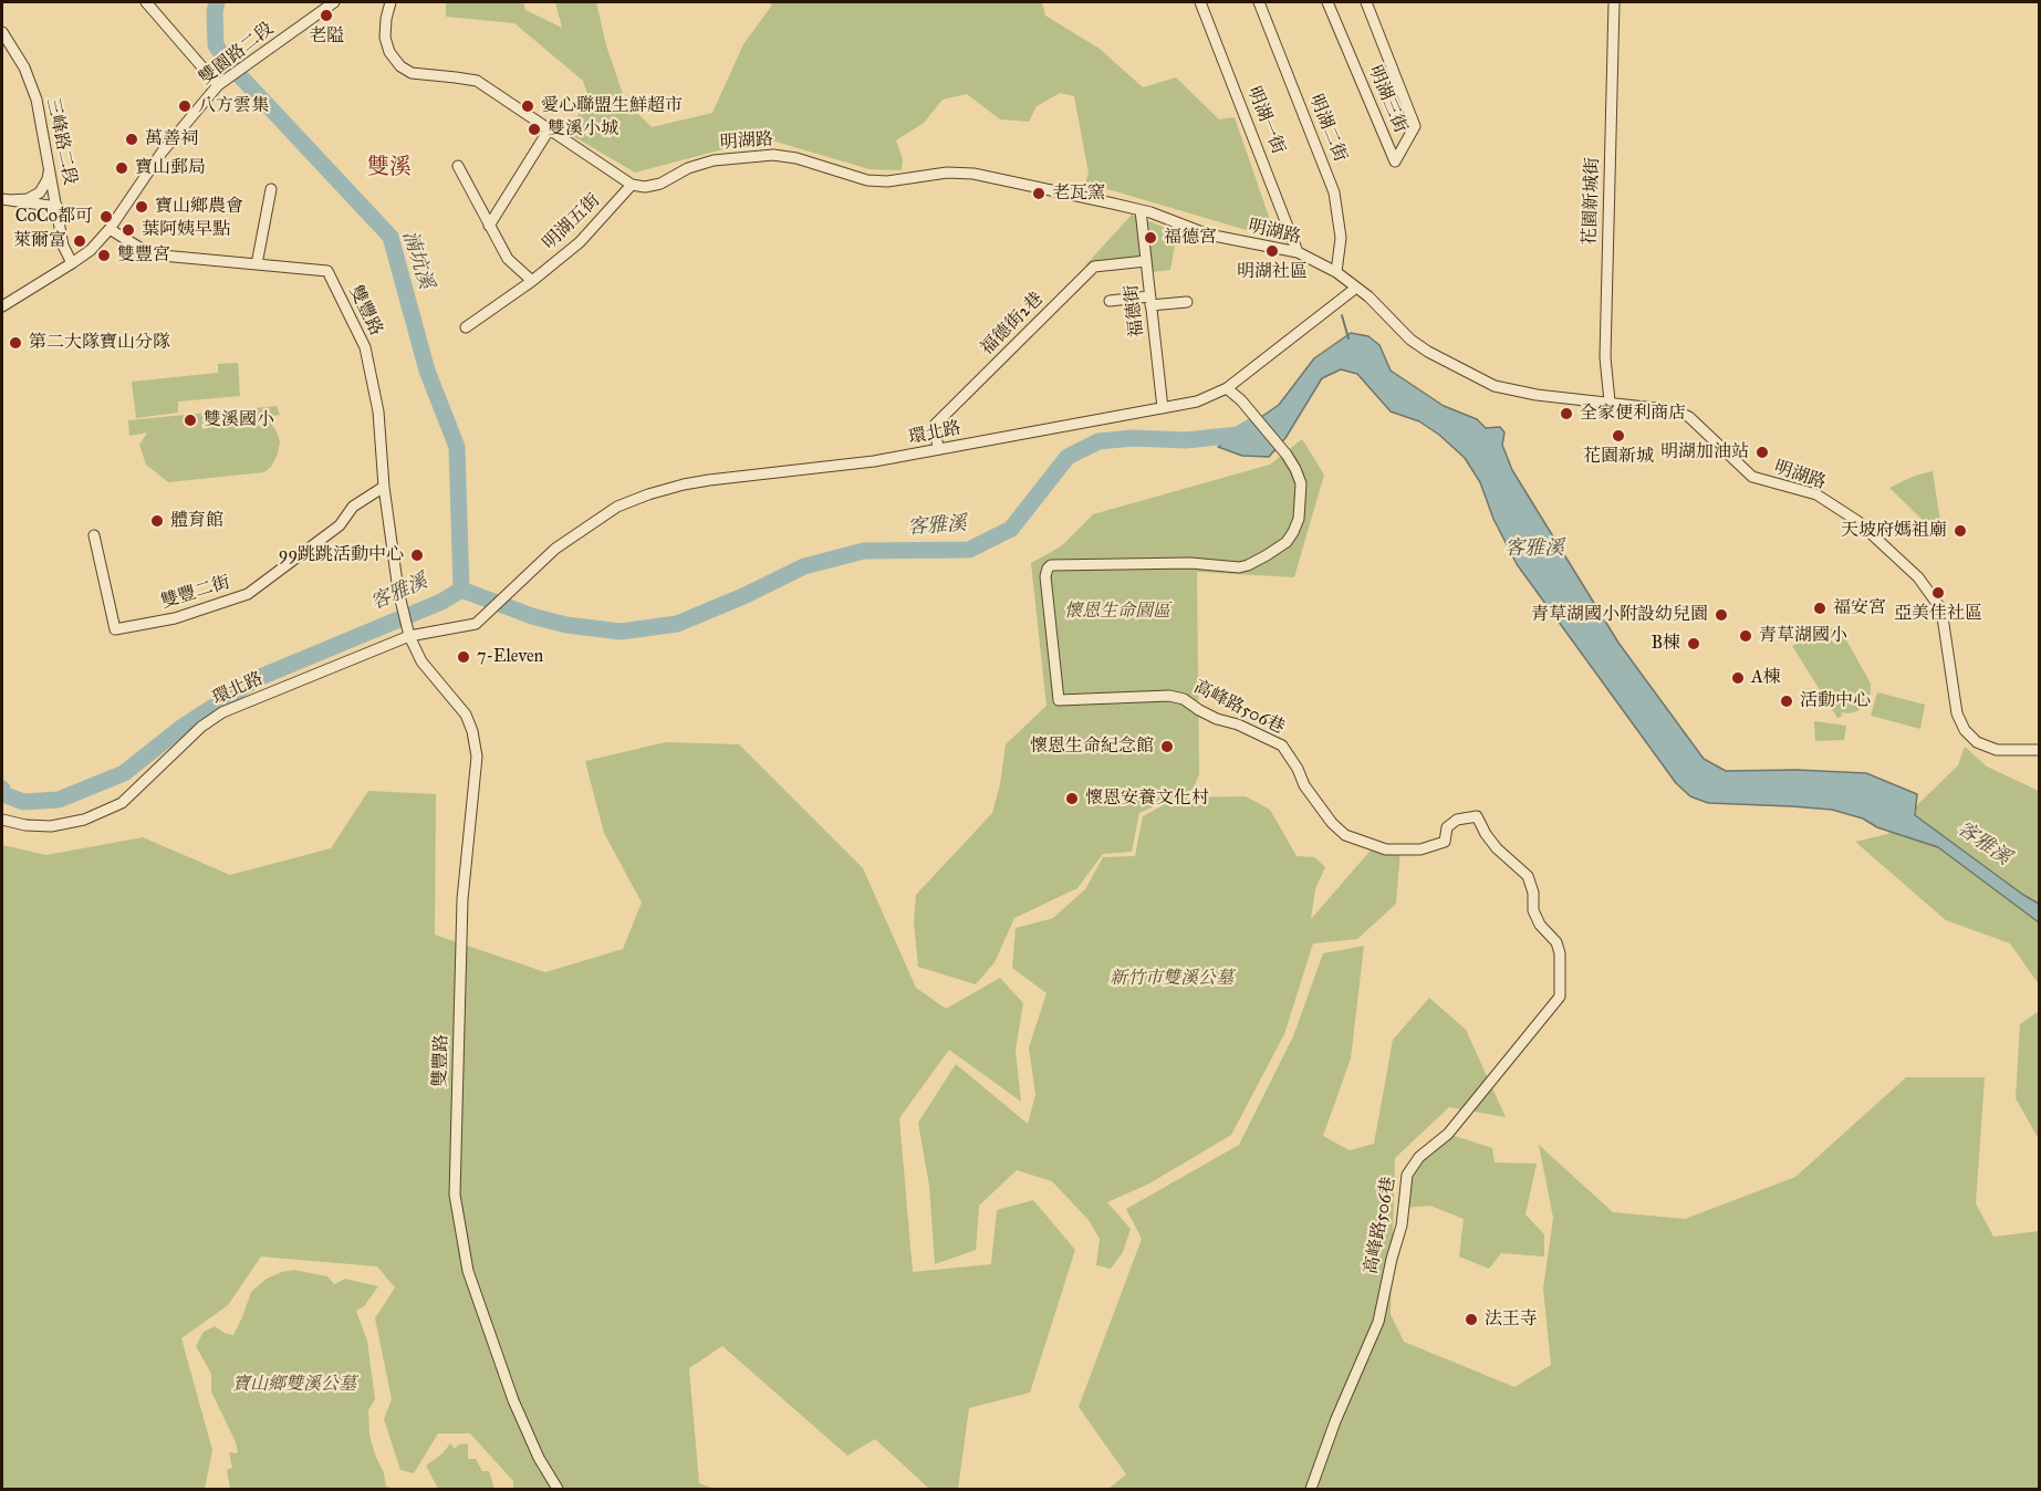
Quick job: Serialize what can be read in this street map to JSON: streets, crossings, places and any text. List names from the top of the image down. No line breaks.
{"streets":{"street":["雙園路二段","明湖三街","明湖一街","明湖二街","三峰路二段","明湖路","花園新城街","明湖五街","雙豐路","福德街","福德街2巷","環北路","雙豐二街","高峰路506巷"]},"crossings":[["雙園路二段","三峰路二段"],["雙園路二段","雙豐路"],["明湖一街","明湖路"],["明湖二街","明湖路"],["明湖路","花園新城街"],["明湖路","明湖五街"],["明湖路","福德街"],["明湖路","環北路"],["雙豐路","環北路"],["雙豐路","雙豐二街"],["福德街","福德街2巷"],["福德街","環北路"],["福德街2巷","環北路"],["環北路","高峰路506巷"]],"districts":["雙溪"],"water":["湳坑溪","客雅溪"],"parks":["懷恩生命園區","新竹市雙溪公墓","寶山鄉雙溪公墓"],"places":["老隘","八方雲集","愛心聯盟生鮮超市","雙溪小城","萬善祠","寶山郵局","老瓦窯","寶山鄉農會","CoCo都可","葉阿姨早點","福德宮","萊爾富","明湖社區","雙豐宮","第二大隊寶山分隊","全家便利商店","雙溪國小","花園新城","明湖加油站","體育館","天坡府媽祖廟","99跳跳活動中心","亞美佳社區","福安宮","青草湖國小附設幼兒園","青草湖國小","B棟","7-Eleven","A棟","活動中心","懷恩生命紀念館","懷恩安養文化村","法王寺"]}
